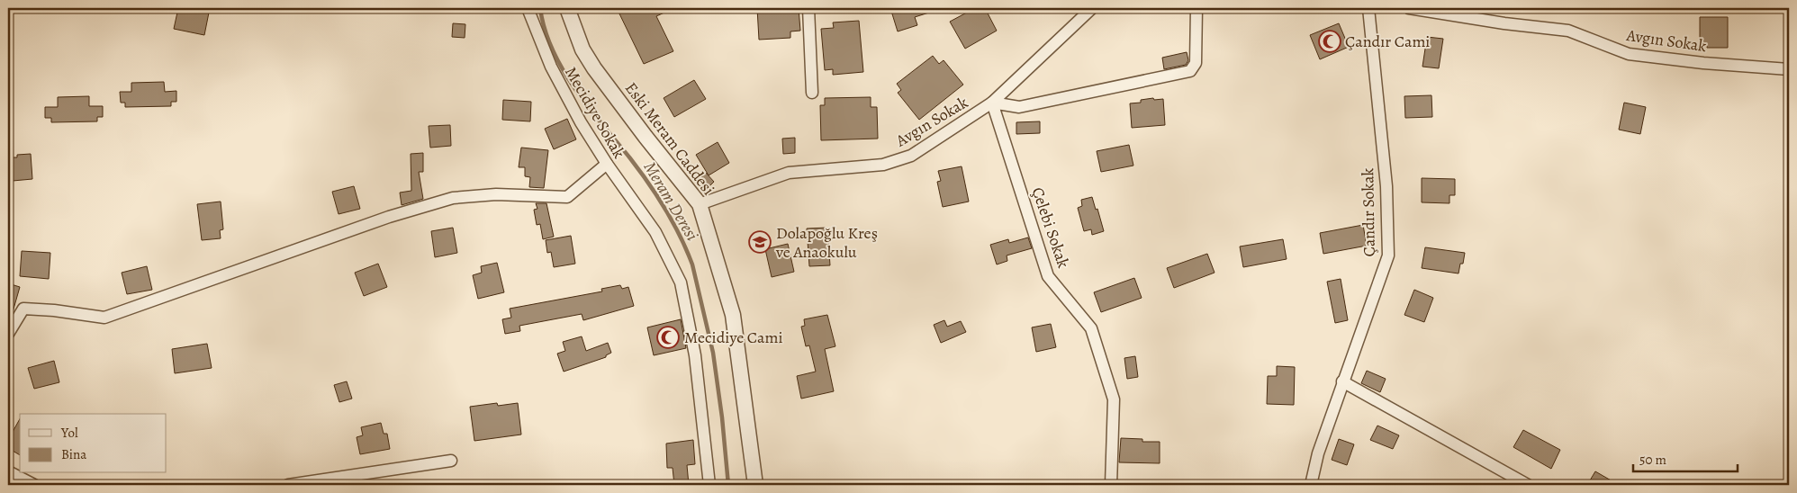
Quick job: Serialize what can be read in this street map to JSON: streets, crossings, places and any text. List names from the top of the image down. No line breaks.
{"streets":{"street":["Avgın Sokak","Mecidiye Sokak","Eski Meram Caddesi","Çandır Sokak","Çelebi Sokak"]},"crossings":[["Avgın Sokak","Eski Meram Caddesi"],["Avgın Sokak","Çelebi Sokak"]],"water":["Meram Deresi"],"places":{"mosque":["Çandır Cami","Mecidiye Cami"],"school or university":["Dolapoğlu Kreş ve Anaokulu"]},"legend":["Yol","Bina"],"scale_bar":"50 m"}
